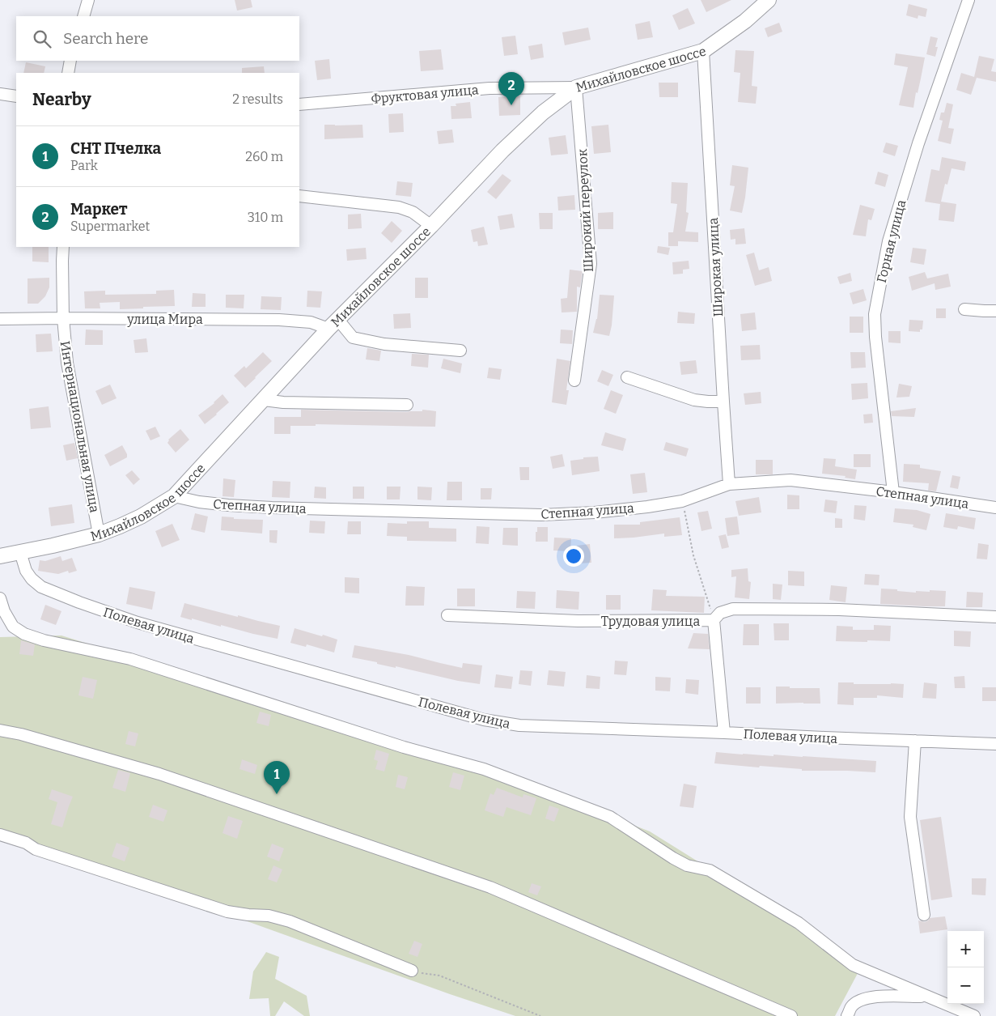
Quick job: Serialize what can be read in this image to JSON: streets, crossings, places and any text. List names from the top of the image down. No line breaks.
{"streets":{"main road":["Михайловское шоссе"],"street":["Фруктовая улица","Широкий переулок","Горная улица","Широкая улица","улица Мира","Интернациональная улица","Степная улица","Трудовая улица","Полевая улица"]},"crossings":[["Михайловское шоссе","Фруктовая улица"],["Михайловское шоссе","Широкий переулок"],["Михайловское шоссе","Широкая улица"],["Михайловское шоссе","улица Мира"],["Михайловское шоссе","Интернациональная улица"],["Михайловское шоссе","Степная улица"],["Михайловское шоссе","Полевая улица"],["Фруктовая улица","Широкий переулок"],["Горная улица","Степная улица"],["Широкая улица","Степная улица"],["улица Мира","Интернациональная улица"]],"page":{"search":"Search here","pins":["2","1"],"heading":["Nearby","2 results"],"list":[{"mark":"1","name":"СНТ Пчелка","note":"Park","value":"260 m"},{"mark":"2","name":"Маркет","note":"Supermarket","value":"310 m"}],"map_buttons":["+","−"]}}
